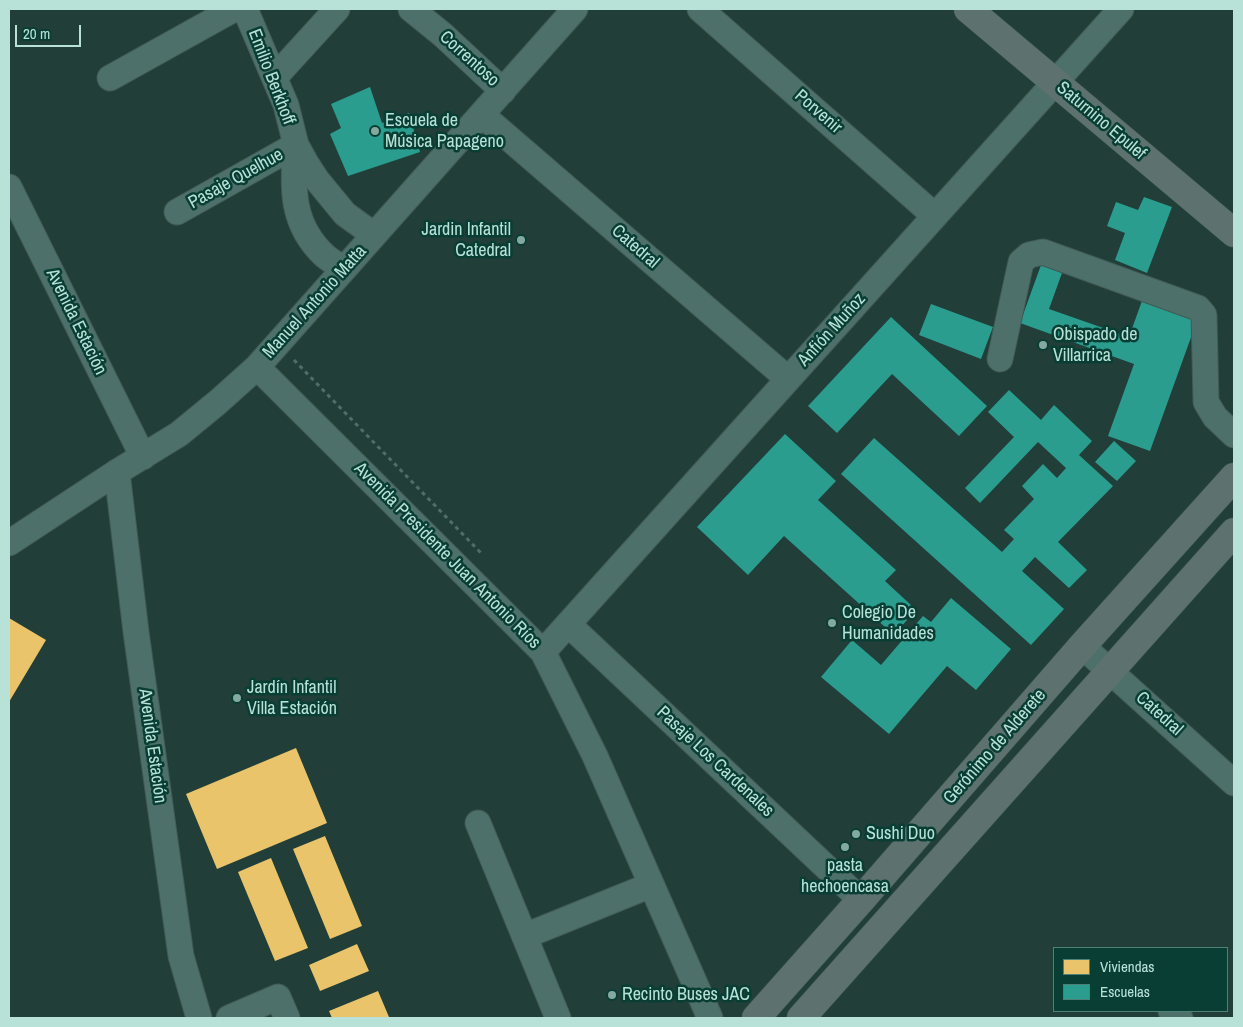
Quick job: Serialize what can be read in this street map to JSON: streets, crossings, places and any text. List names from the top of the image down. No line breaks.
{"streets":{"main road":["Saturnino Epulef","Gerónimo de Alderete"],"street":["Correntoso","Emilio Berkhoff","Porvenir","Pasaje Quelhue","Catedral","Manuel Antonio Matta","Avenida Estación","Anfión Muñoz","Avenida Presidente Juan Antonio Ríos","Pasaje Los Cardenales"]},"crossings":[["Correntoso","Manuel Antonio Matta"],["Emilio Berkhoff","Pasaje Quelhue"],["Emilio Berkhoff","Manuel Antonio Matta"],["Porvenir","Anfión Muñoz"],["Saturnino Epulef","Anfión Muñoz"],["Catedral","Manuel Antonio Matta"],["Catedral","Anfión Muñoz"],["Catedral","Gerónimo de Alderete"],["Manuel Antonio Matta","Avenida Estación"],["Manuel Antonio Matta","Avenida Presidente Juan Antonio Ríos"],["Anfión Muñoz","Avenida Presidente Juan Antonio Ríos"],["Anfión Muñoz","Pasaje Los Cardenales"],["Gerónimo de Alderete","Pasaje Los Cardenales"]],"places":["Escuela de Música Papageno","Jardin Infantil Catedral","Obispado de Villarrica","Colegio De Humanidades","Jardín Infantil Villa Estación","Sushi Duo","pasta hechoencasa","Recinto Buses JAC"],"legend":["Viviendas","Escuelas"],"scale_bar":"20 m"}
